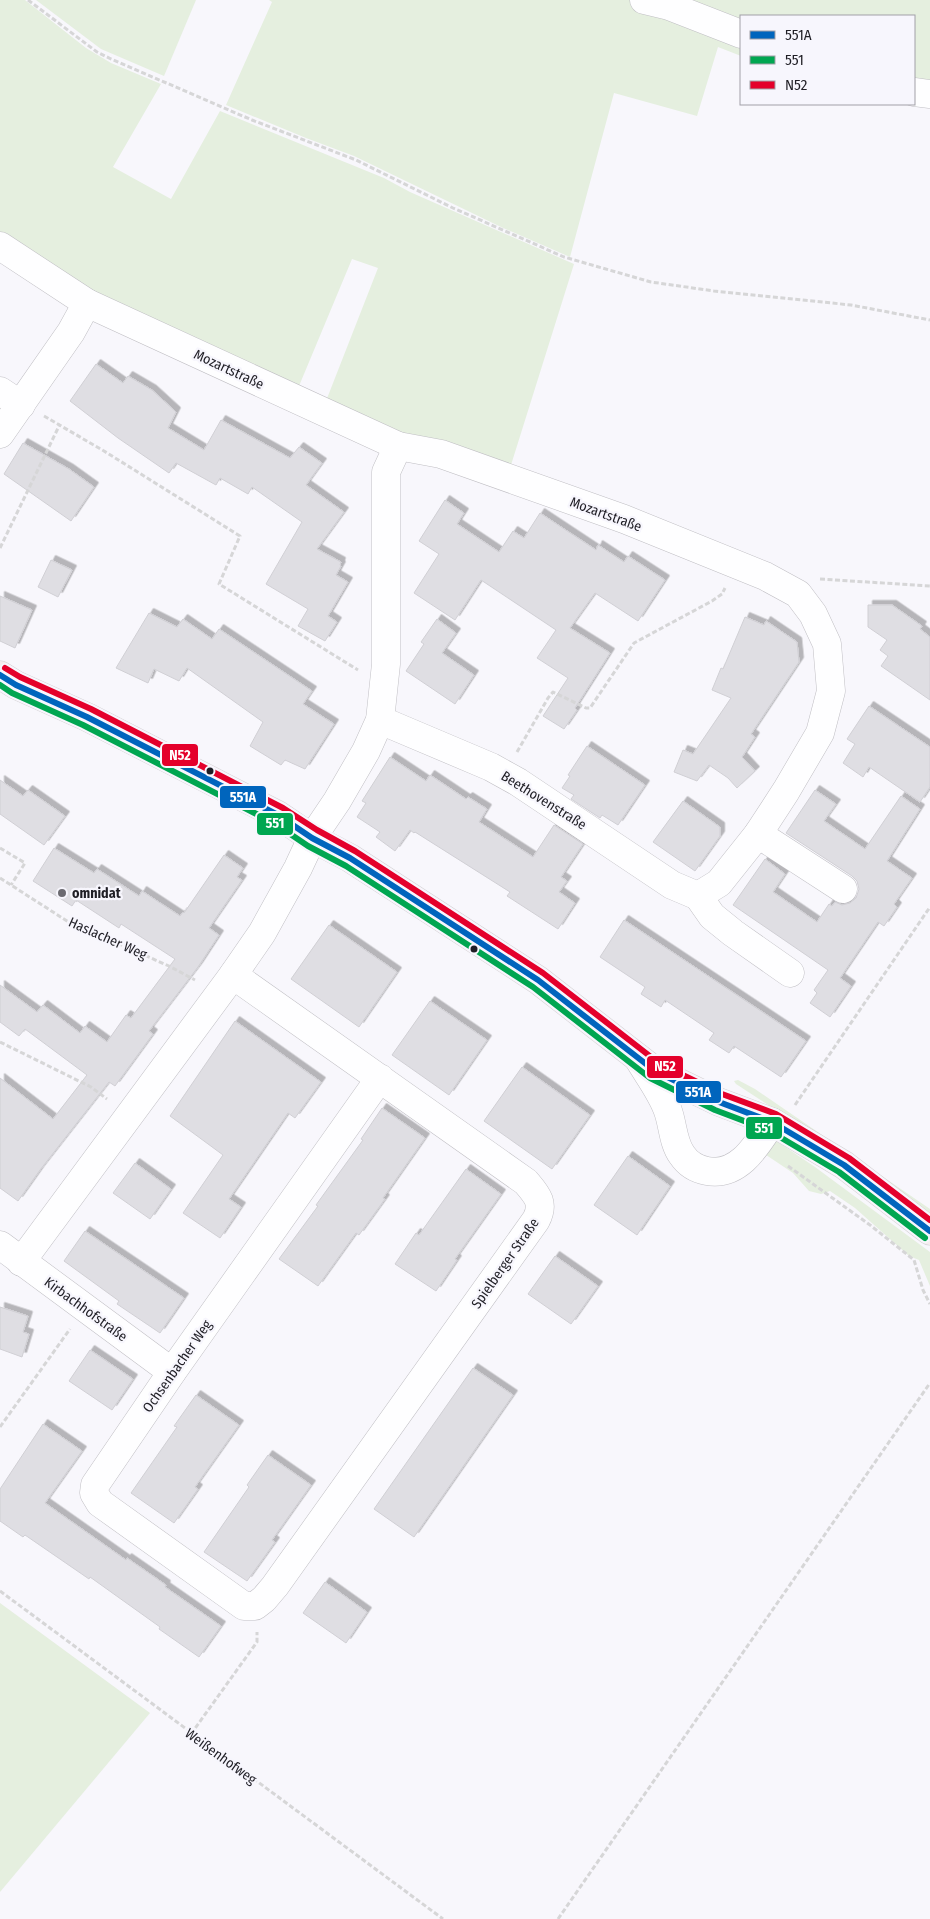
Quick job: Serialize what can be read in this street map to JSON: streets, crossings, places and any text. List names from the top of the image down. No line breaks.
{"streets":{"street":["Mozartstraße","Beethovenstraße","Spielberger Straße","Kirbachhofstraße","Ochsenbacher Weg"],"path":["Haslacher Weg","Weißenhofweg"]},"crossings":[["Mozartstraße","Beethovenstraße"],["Haslacher Weg","Spielberger Straße"],["Spielberger Straße","Ochsenbacher Weg"],["Kirbachhofstraße","Ochsenbacher Weg"]],"places":["omnidat"],"lines":["transit line N52","transit line 551A","transit line 551"],"legend":["551A","551","N52"]}
